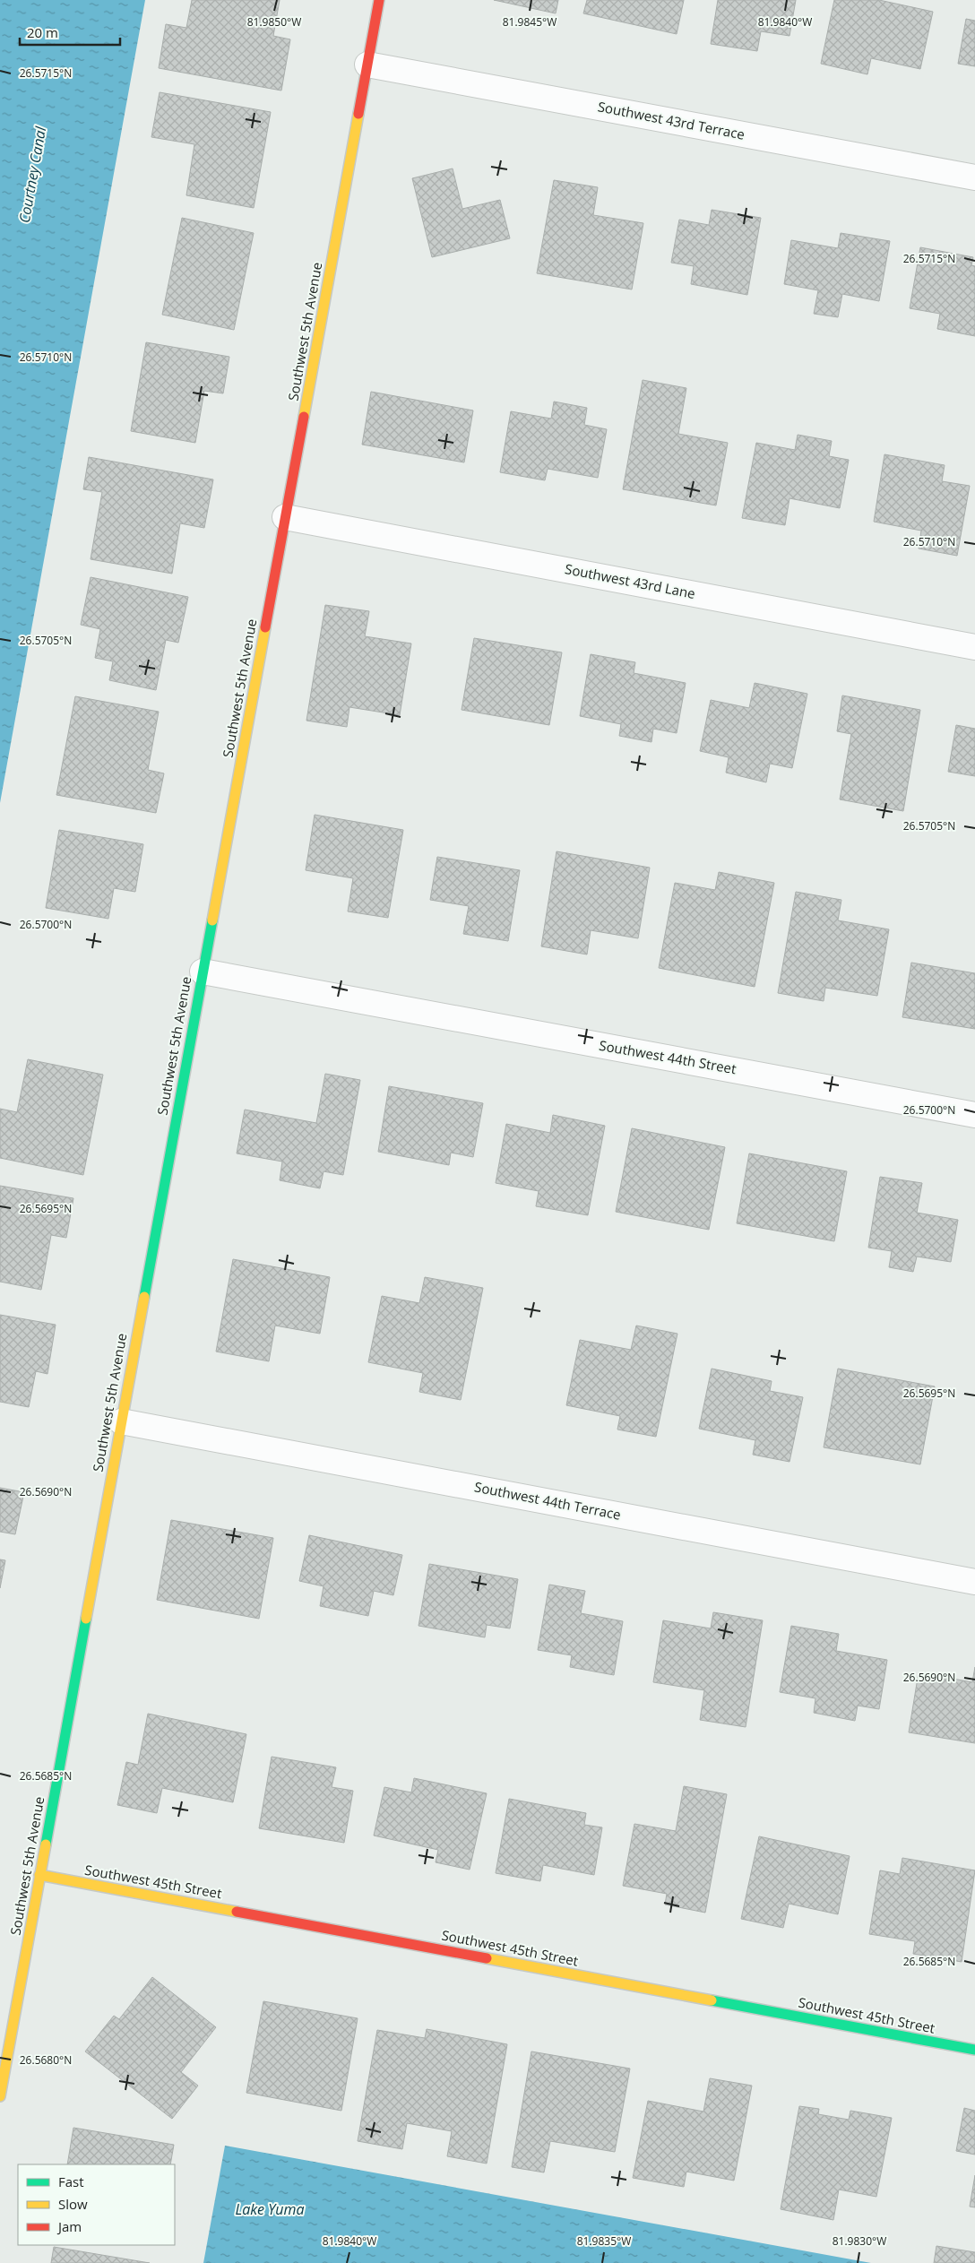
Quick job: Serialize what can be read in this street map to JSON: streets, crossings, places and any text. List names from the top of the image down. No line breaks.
{"streets":{"street":["Southwest 43rd Terrace","Southwest 5th Avenue","Southwest 43rd Lane","Southwest 44th Street","Southwest 44th Terrace","Southwest 45th Street"]},"crossings":[["Southwest 43rd Terrace","Southwest 5th Avenue"],["Southwest 5th Avenue","Southwest 43rd Lane"],["Southwest 5th Avenue","Southwest 44th Street"],["Southwest 5th Avenue","Southwest 44th Terrace"],["Southwest 5th Avenue","Southwest 45th Street"]],"water":["Courtney Canal","Lake Yuma"],"legend":["Fast","Slow","Jam"],"scale_bar":"20 m","coordinates":["81.9850°W","81.9845°W","81.9840°W","26.5715°N","26.5710°N","26.5705°N","26.5700°N","26.5695°N","26.5690°N","26.5685°N","26.5680°N","81.9835°W","81.9830°W"]}
